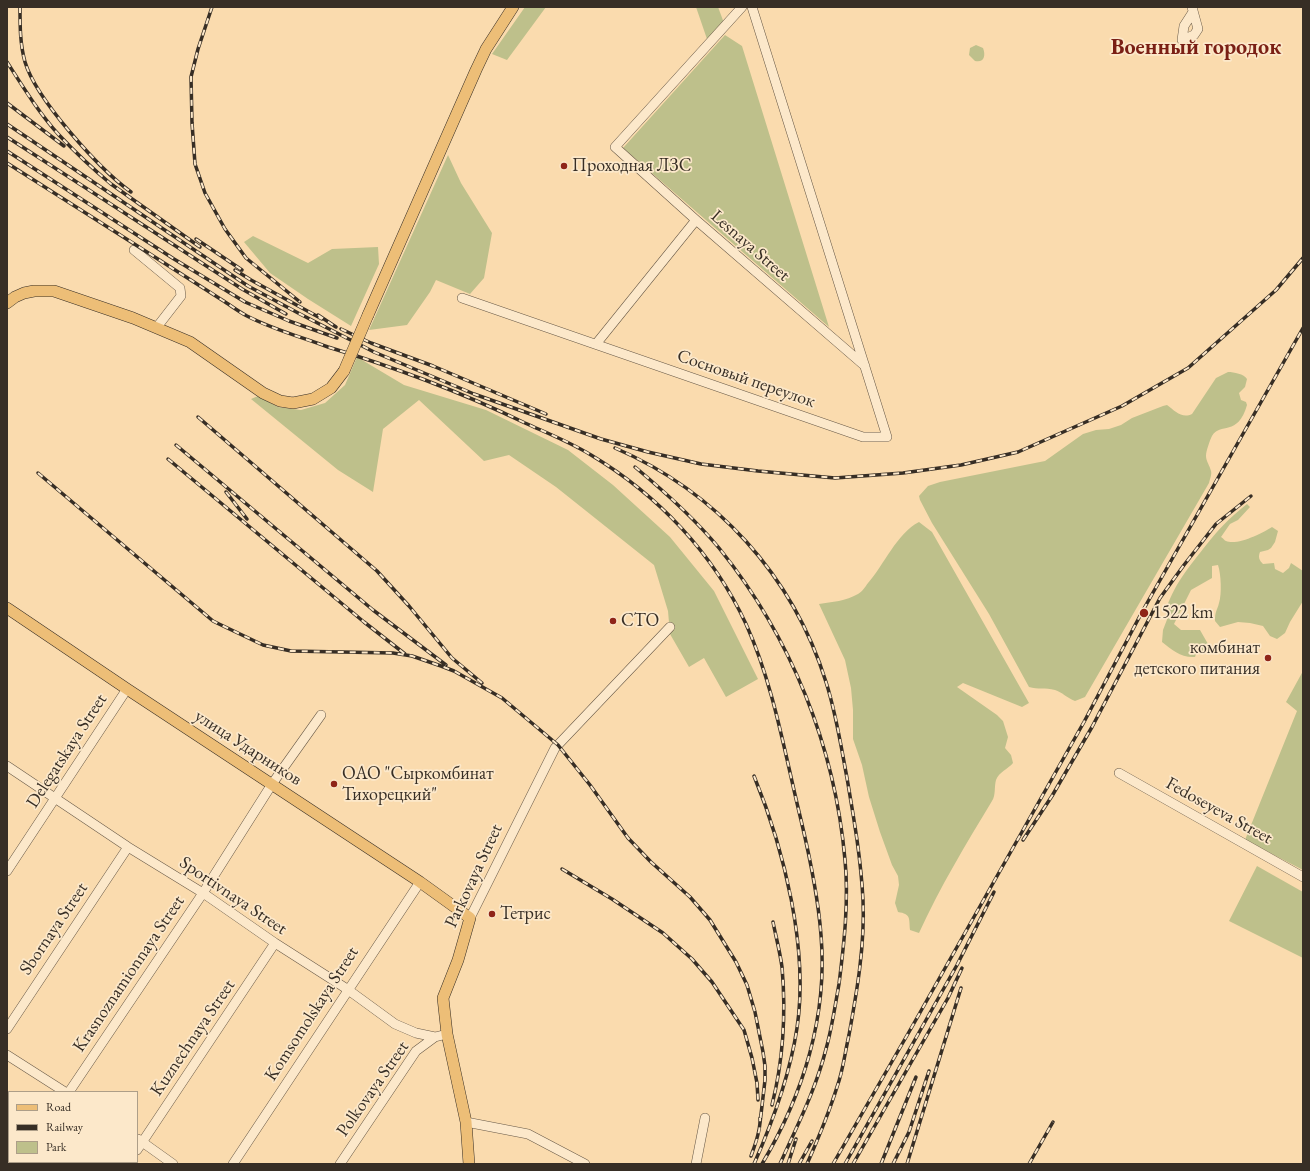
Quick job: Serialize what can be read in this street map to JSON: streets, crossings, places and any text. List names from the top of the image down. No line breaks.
{"streets":{"main road":["улица Ударников","Parkovaya Street"],"street":["Lesnaya Street","Сосновый переулок","Delegatskaya Street","Fedoseyeva Street","Sportivnaya Street","Sbornaya Street","Krasnoznamionnaya Street","Komsomolskaya Street","Kuznechnaya Street","Polkovaya Street"]},"crossings":[["Lesnaya Street","Сосновый переулок"],["улица Ударников","Delegatskaya Street"],["улица Ударников","Parkovaya Street"],["улица Ударников","Krasnoznamionnaya Street"],["улица Ударников","Komsomolskaya Street"],["Delegatskaya Street","Sportivnaya Street"],["Parkovaya Street","Sportivnaya Street"],["Sportivnaya Street","Sbornaya Street"],["Sportivnaya Street","Krasnoznamionnaya Street"],["Sportivnaya Street","Komsomolskaya Street"],["Sportivnaya Street","Kuznechnaya Street"],["Sportivnaya Street","Polkovaya Street"]],"districts":["Военный городок"],"places":["Проходная ЛЗС","1522 km","СТО","комбинат детского питания","ОАО \"Сыркомбинат Тихорецкий\"","Тетрис"],"legend":["Road","Railway","Park"]}
